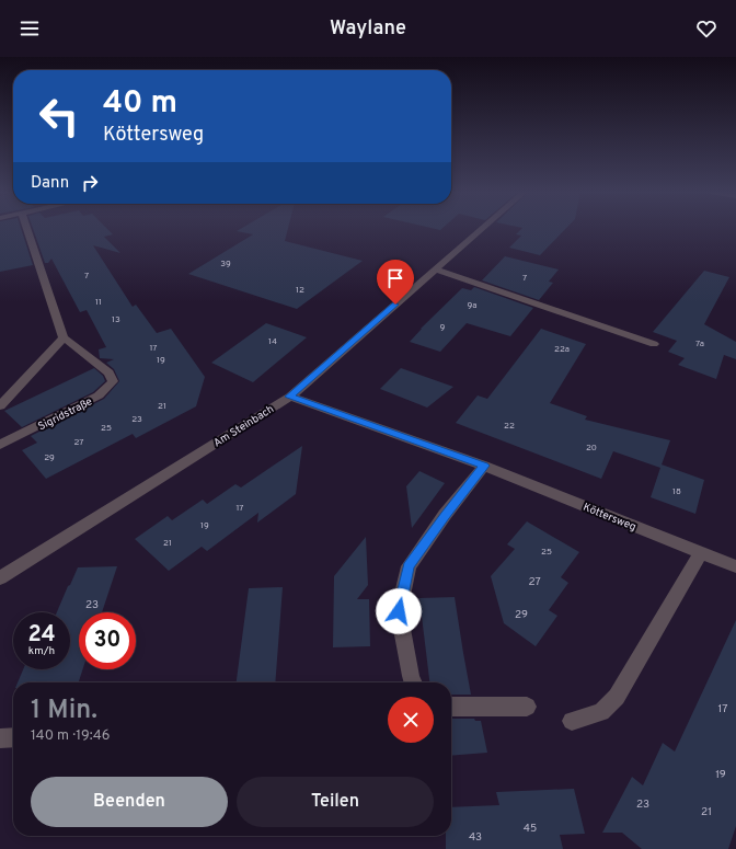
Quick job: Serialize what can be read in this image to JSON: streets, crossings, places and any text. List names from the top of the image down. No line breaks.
{"streets":{"street":["Sigridstraße","Am Steinbach","Köttersweg"]},"crossings":[["Am Steinbach","Köttersweg"]],"house_numbers":["39","7","7","12","11","9a","13","9","14","7a","17","22a","19","21","23","22","25","27","20","29","18","17","19","21","25","27","23","29","17","19","23","21","45","43"],"page":{"header":"Waylane","turn":["40 m","Köttersweg"],"then":"Dann","speed":"24 km/h","limit":"30","heading":["1 Min.","140 m · 19:46"],"buttons":["Beenden","Teilen"]}}
